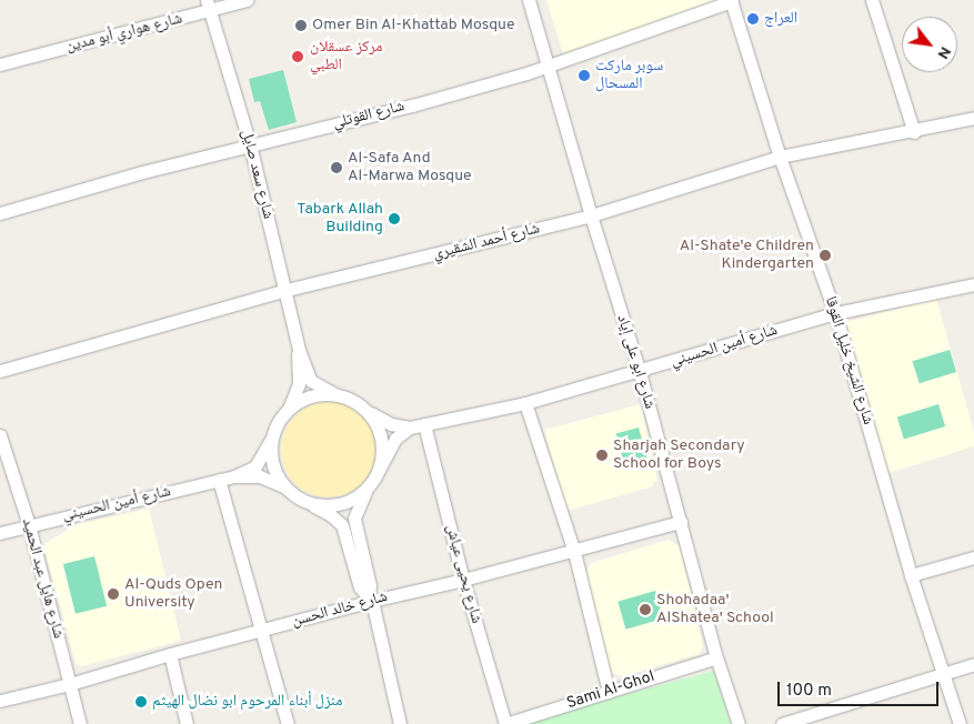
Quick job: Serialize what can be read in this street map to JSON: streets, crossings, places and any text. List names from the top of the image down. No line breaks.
{"streets":{"street":["شارع هواري أبو مدين","شارع القوتلي","شارع سعد صايل","شارع أحمد الشقيري","شارع أمين الحسيني","شارع الشيخ خليل القوقا","شارع ابو على إياد","شارع يحيى عياش","شارع هايل عبد الحميد","شارع خالد الحسن","Sami Al-Ghol"]},"crossings":[["شارع هواري أبو مدين","شارع سعد صايل"],["شارع القوتلي","شارع سعد صايل"],["شارع القوتلي","شارع الشيخ خليل القوقا"],["شارع القوتلي","شارع ابو على إياد"],["شارع سعد صايل","شارع أحمد الشقيري"],["شارع سعد صايل","شارع أمين الحسيني"],["شارع أحمد الشقيري","شارع الشيخ خليل القوقا"],["شارع أحمد الشقيري","شارع ابو على إياد"],["شارع أمين الحسيني","شارع الشيخ خليل القوقا"],["شارع أمين الحسيني","شارع ابو على إياد"],["شارع أمين الحسيني","شارع يحيى عياش"],["شارع أمين الحسيني","شارع هايل عبد الحميد"],["شارع ابو على إياد","شارع خالد الحسن"],["شارع ابو على إياد","Sami Al-Ghol"],["شارع يحيى عياش","شارع خالد الحسن"],["شارع يحيى عياش","Sami Al-Ghol"],["شارع هايل عبد الحميد","شارع خالد الحسن"]],"places":["العراج","Omer Bin Al-Khattab Mosque","مركز عسقلان الطبي","سوبر ماركت المسحال","Al-Safa And Al-Marwa Mosque","Tabark Allah Building","Al-Shate'e Children Kindergarten","Sharjah Secondary School for Boys","Al-Quds Open University","Shohadaa' AlShatea' School","منزل أبناء المرحوم ابو نضال الهيثم"],"scale_bar":"100 m","north":"bottom right"}
